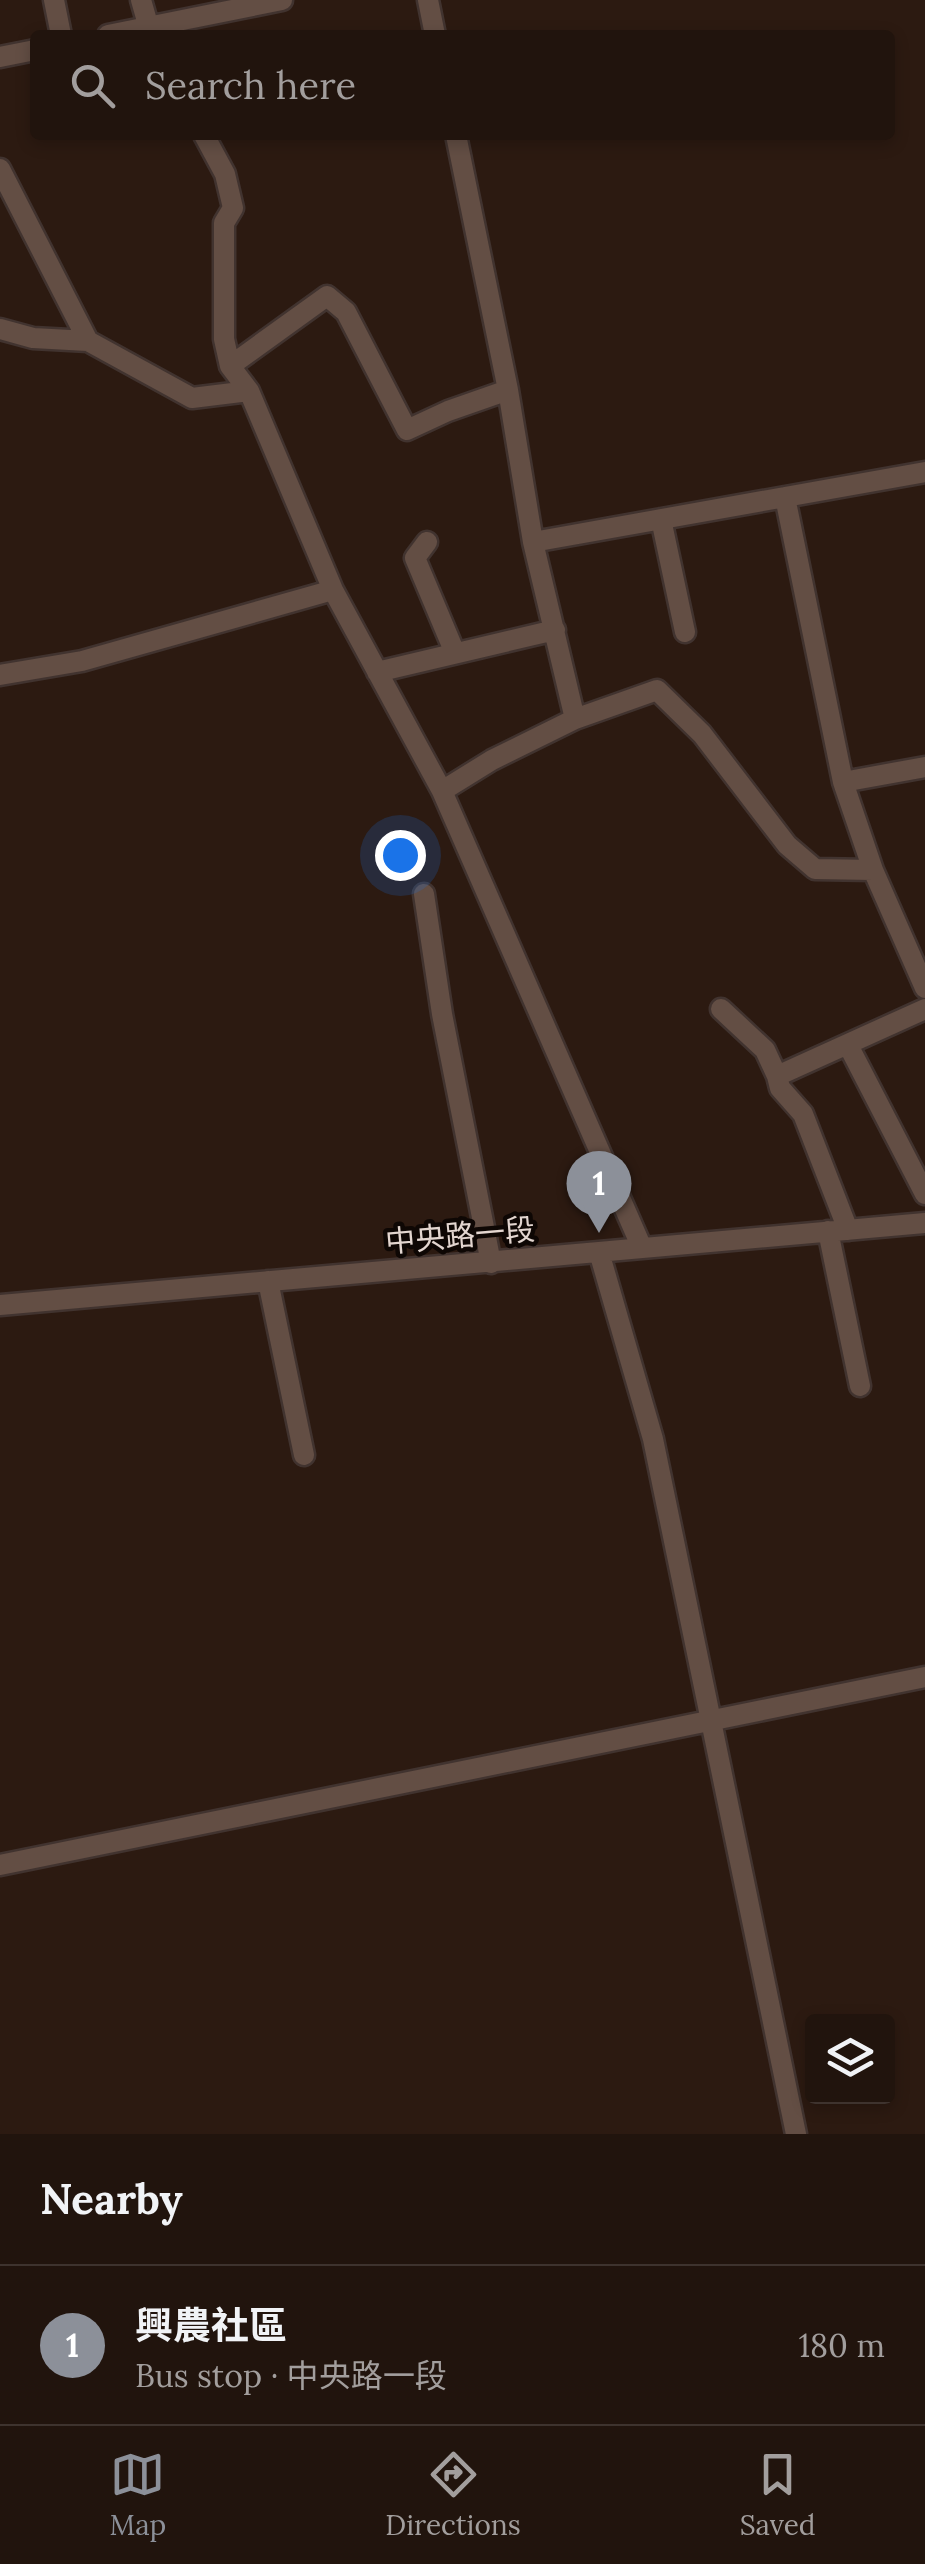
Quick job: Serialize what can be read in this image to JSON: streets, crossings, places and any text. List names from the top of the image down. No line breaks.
{"streets":{"street":["中央路一段"]},"page":{"search":"Search here","pins":"1","heading":"Nearby","list":[{"mark":"1","name":"興農社區","note":"Bus stop · 中央路一段","value":"180 m"}],"nav":["Map","Directions","Saved"]}}
